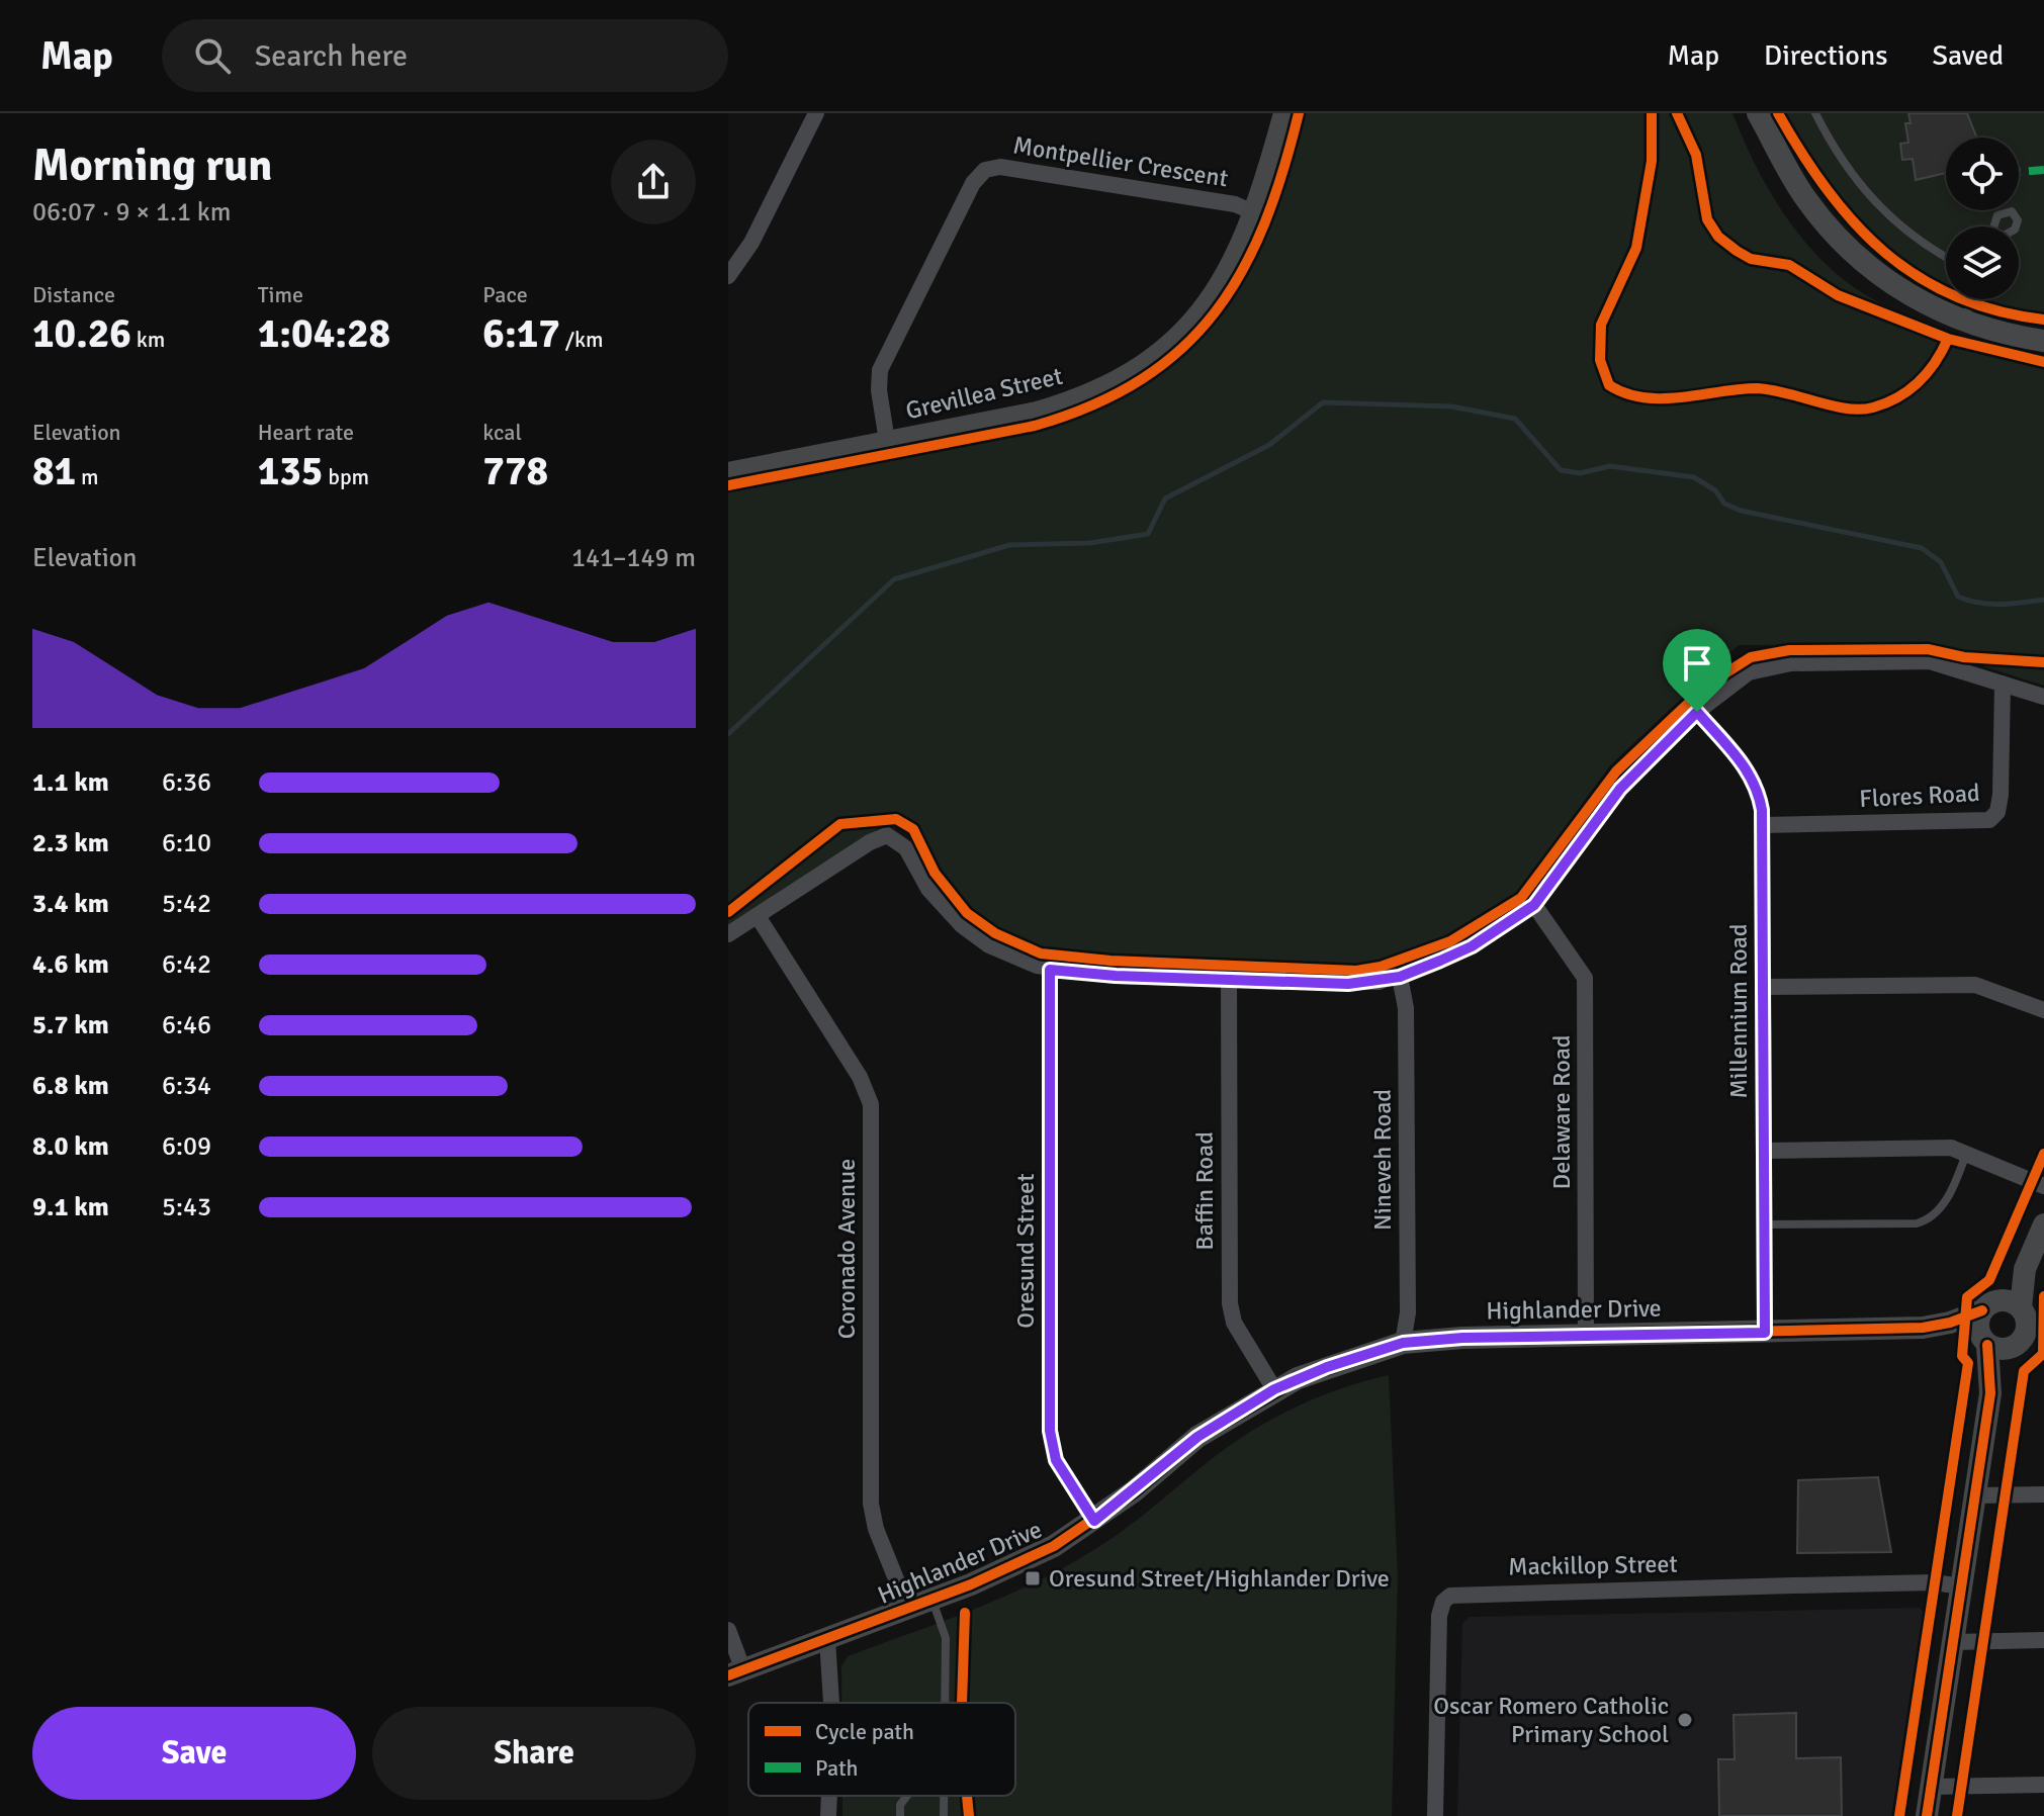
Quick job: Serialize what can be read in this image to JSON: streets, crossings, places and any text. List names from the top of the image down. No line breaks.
{"streets":{"street":["Montpellier Crescent","Grevillea Street","Flores Road","Millennium Road","Delaware Road","Nineveh Road","Baffin Road","Coronado Avenue","Oresund Street","Highlander Drive","Mackillop Street"]},"crossings":[["Montpellier Crescent","Grevillea Street"],["Flores Road","Millennium Road"],["Millennium Road","Highlander Drive"],["Delaware Road","Highlander Drive"],["Nineveh Road","Highlander Drive"],["Baffin Road","Highlander Drive"],["Coronado Avenue","Highlander Drive"],["Oresund Street","Highlander Drive"]],"places":{"transit":["Oresund Street/Highlander Drive"],"other":["Oscar Romero Catholic Primary School"]},"legend":["Cycle path","Path"],"page":{"header":"Map","search":"Search here","nav":["Map","Directions","Saved"],"heading":["Morning run","06:07 · 9 × 1.1 km"],"stats":[["Distance","10.26 km"],["Time","1:04:28"],["Pace","6:17 /km"],["Elevation","81 m"],["Heart rate","135 bpm"],["kcal","778"]],"chart":["Elevation","141–149 m"],"list":[{"name":"1.1 km","note":"6:36"},{"name":"2.3 km","note":"6:10"},{"name":"3.4 km","note":"5:42"},{"name":"4.6 km","note":"6:42"},{"name":"5.7 km","note":"6:46"},{"name":"6.8 km","note":"6:34"},{"name":"8.0 km","note":"6:09"},{"name":"9.1 km","note":"5:43"}],"buttons":["Save","Share"]}}
